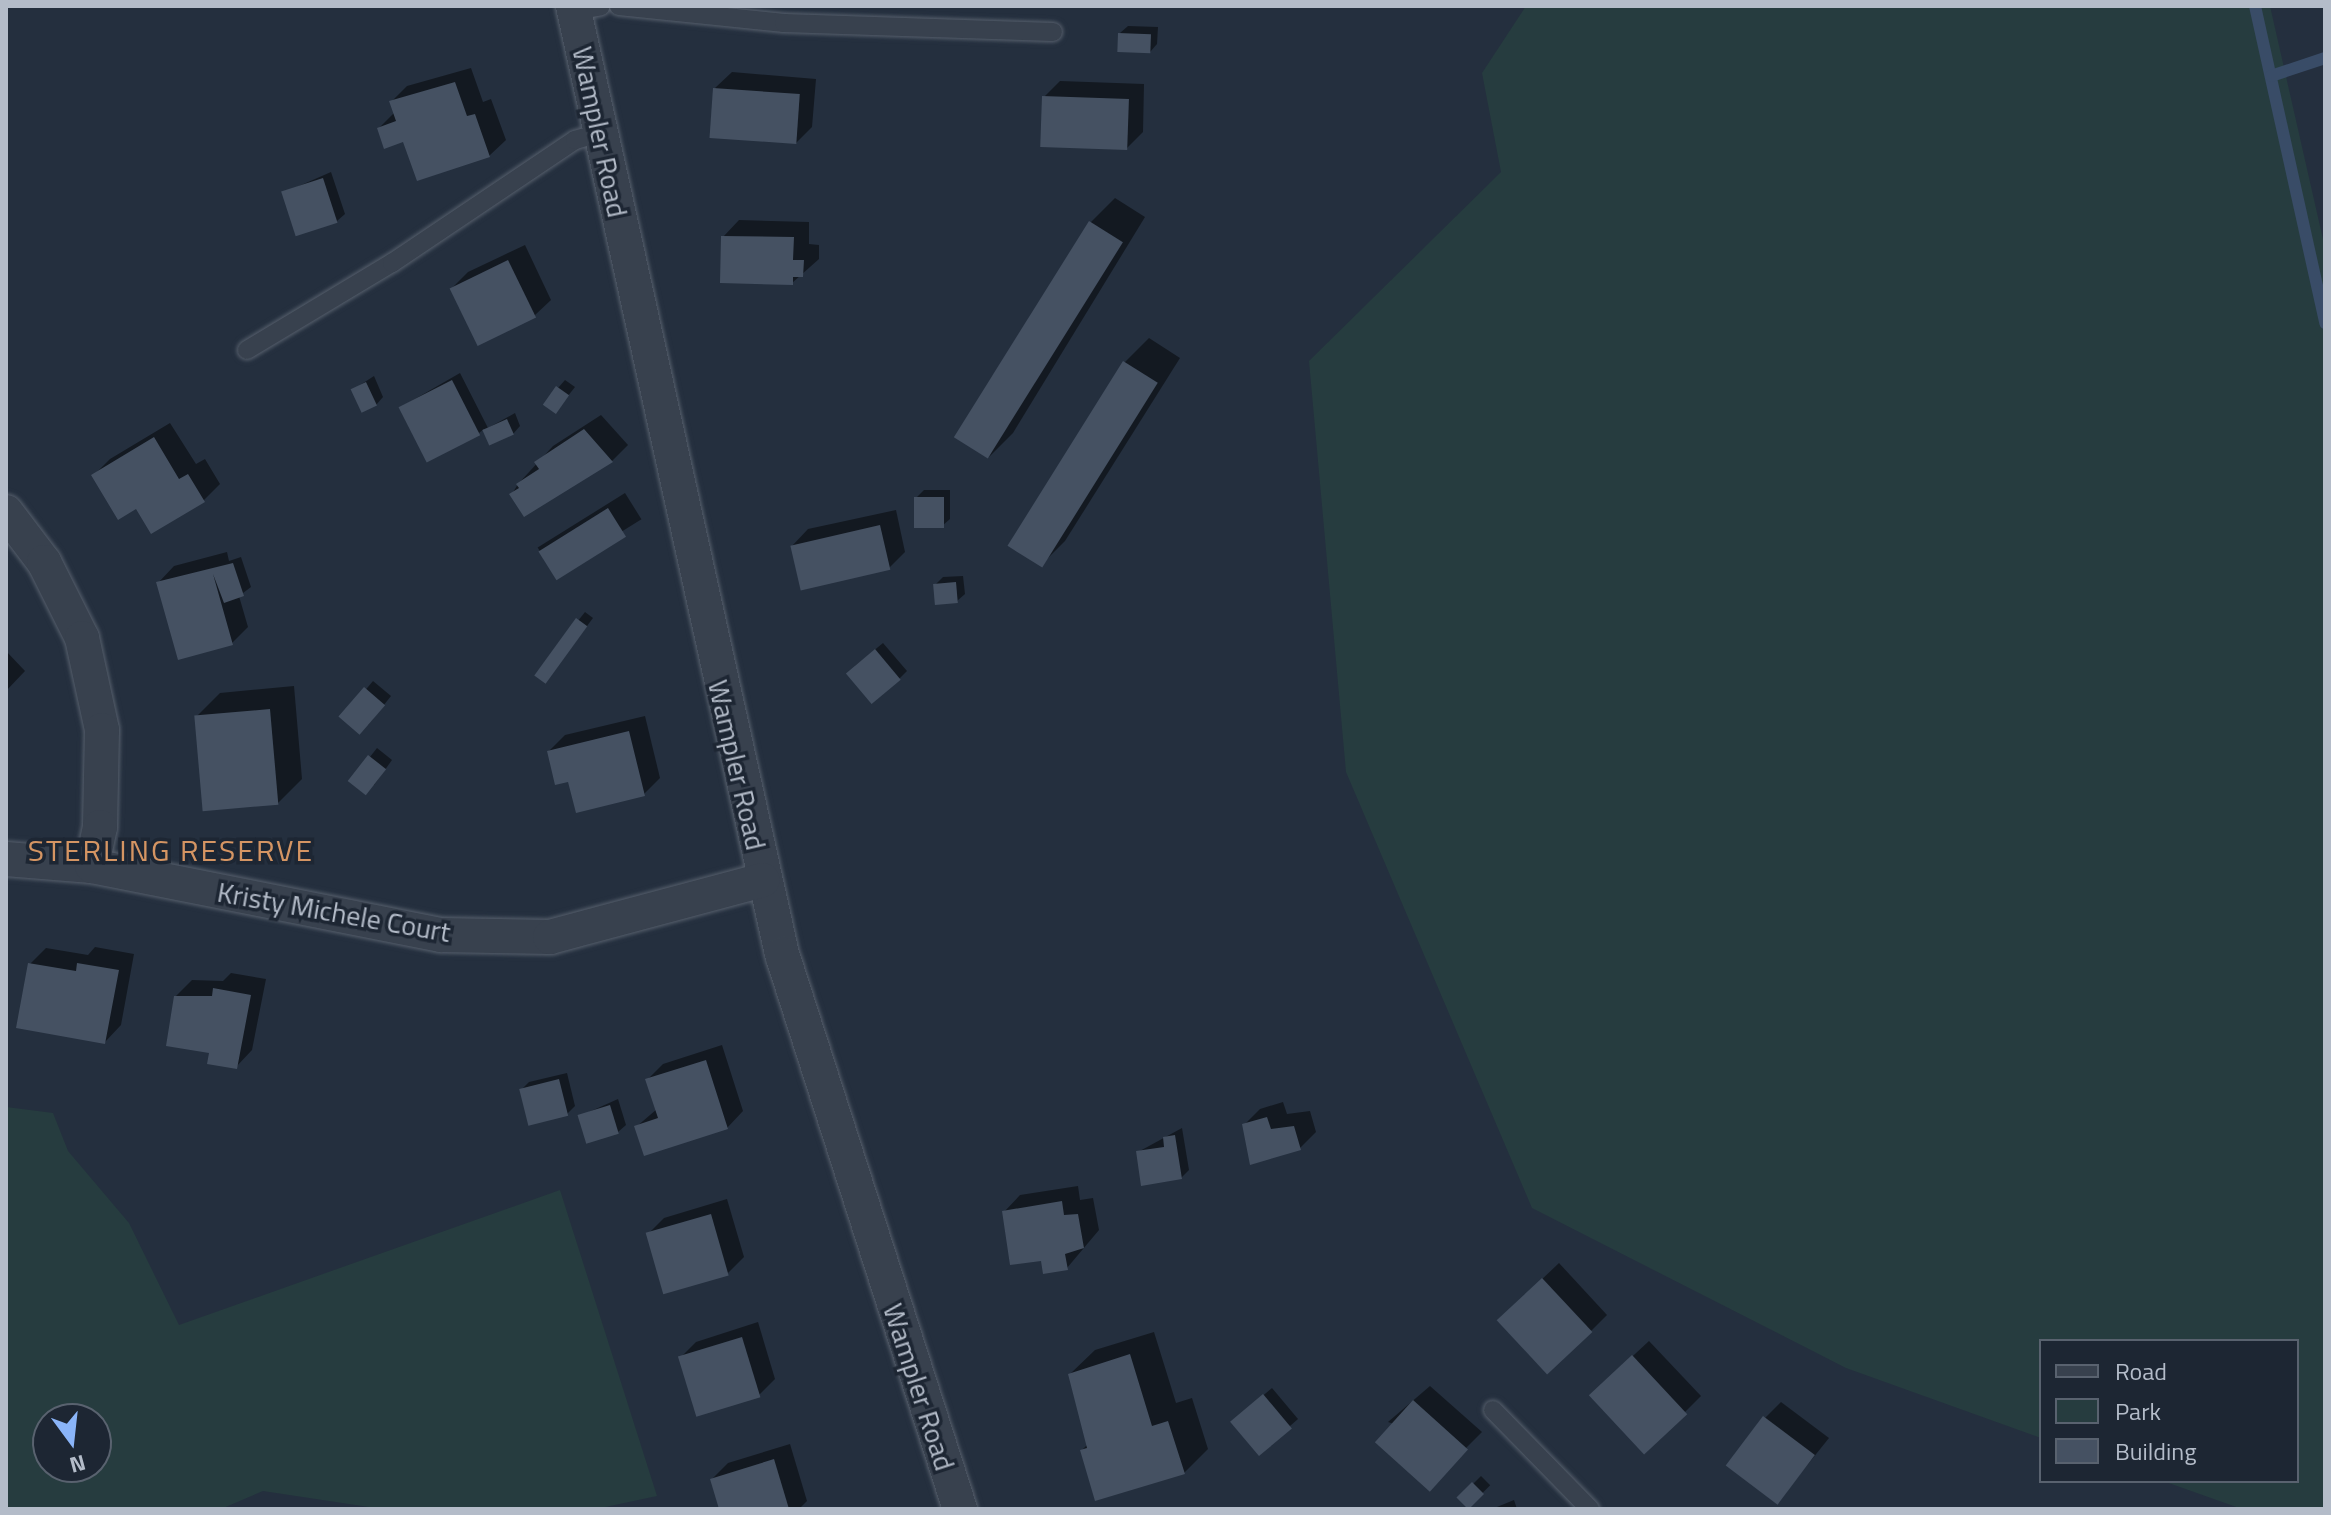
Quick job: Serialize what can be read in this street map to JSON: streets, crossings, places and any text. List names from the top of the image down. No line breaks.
{"streets":{"street":["Wampler Road","Kristy Michele Court"]},"crossings":[["Wampler Road","Kristy Michele Court"]],"districts":["STERLING RESERVE"],"legend":["Road","Park","Building"],"north":"bottom"}
